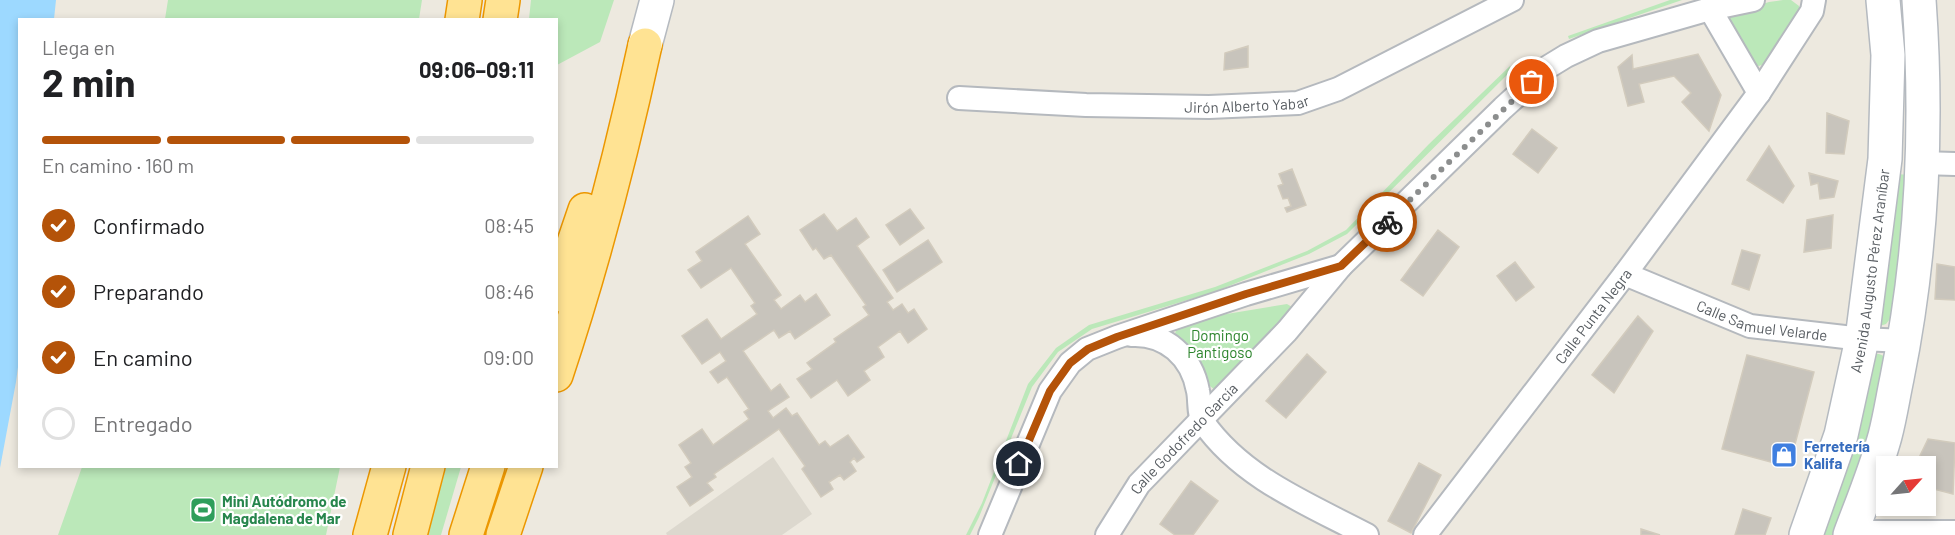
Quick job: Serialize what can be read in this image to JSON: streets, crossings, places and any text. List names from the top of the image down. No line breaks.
{"streets":{"main road":["Avenida Augusto Pérez Araníbar"],"street":["Jirón Alberto Yabar","Calle Punta Negra","Calle Samuel Velarde","Calle Godofredo García"]},"crossings":[["Avenida Augusto Pérez Araníbar","Calle Samuel Velarde"],["Calle Punta Negra","Calle Samuel Velarde"]],"parks":["Domingo Pantigoso"],"places":{"shop":["Ferretería Kalifa"],"sports":["Mini Autódromo de Magdalena de Mar"]},"north":"top right","page":{"heading":["2 min","Llega en","09:06–09:11"],"bar":"En camino · 160 m","list":[["Confirmado","08:45"],["Preparando","08:46"],["En camino","09:00"],"Entregado"]}}
